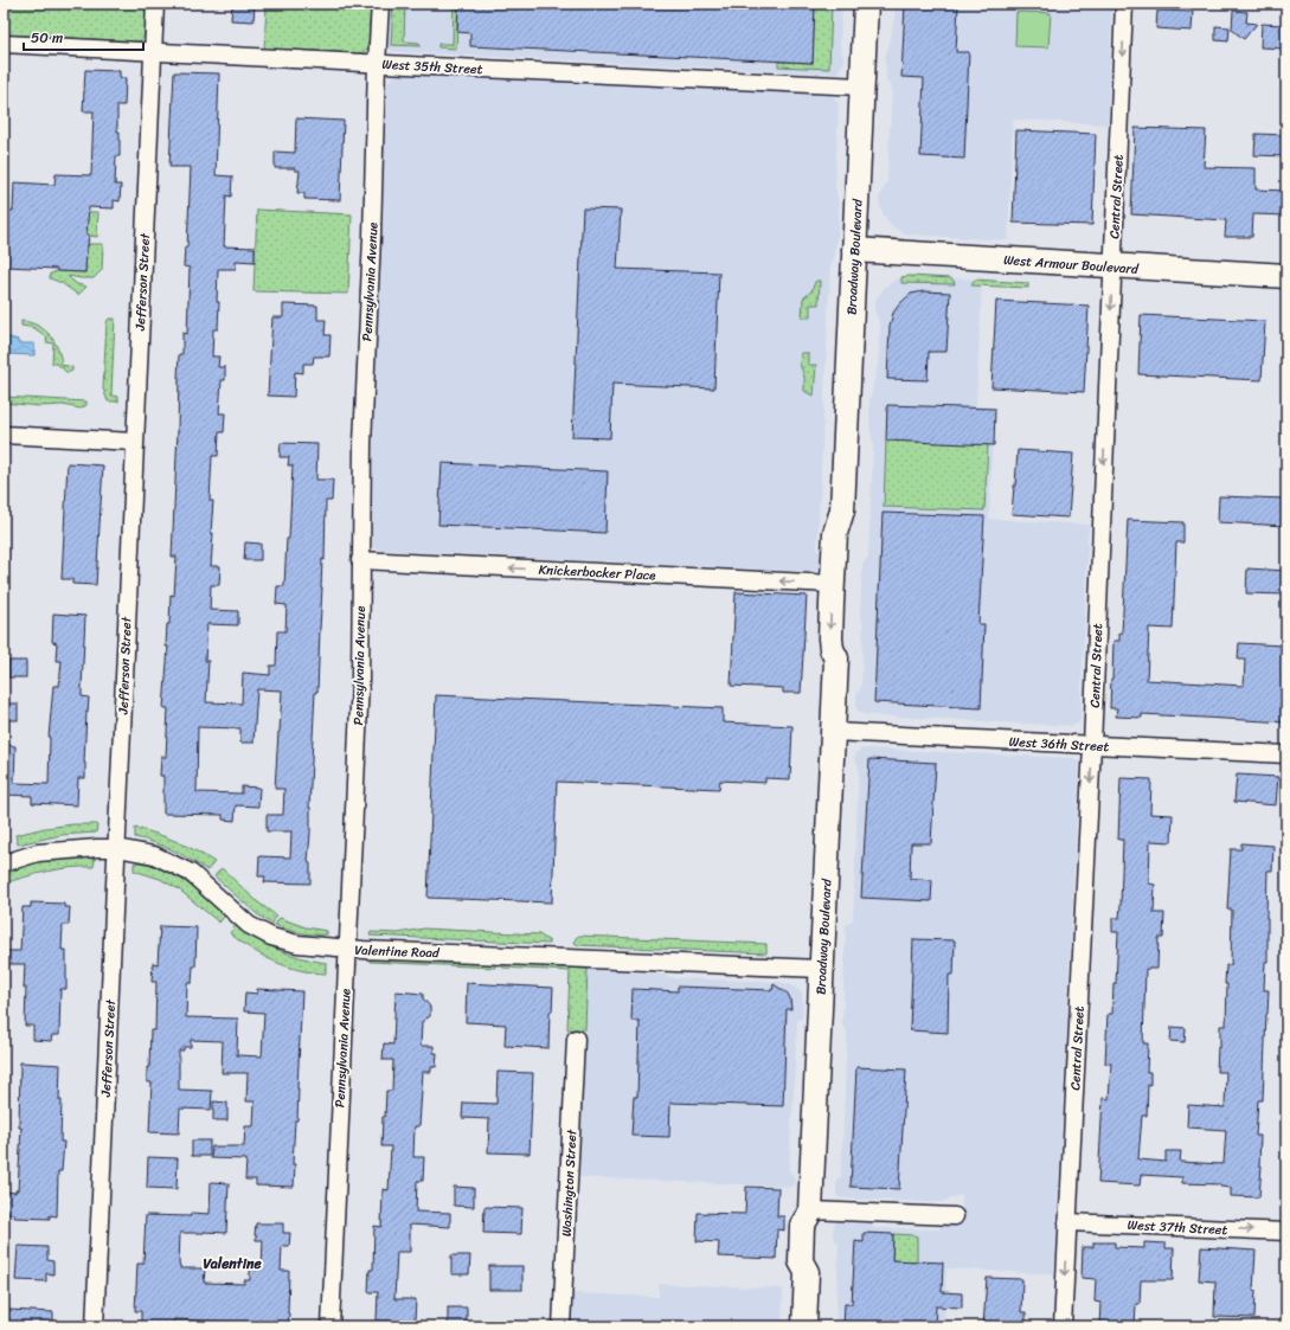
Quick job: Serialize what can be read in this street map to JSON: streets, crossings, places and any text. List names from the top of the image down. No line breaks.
{"streets":{"main road":["Broadway Boulevard","West Armour Boulevard"],"street":["West 35th Street","Central Street","Jefferson Street","Pennsylvania Avenue","Knickerbocker Place","West 36th Street","Valentine Road","Washington Street","West 37th Street"]},"crossings":[["West 35th Street","Broadway Boulevard"],["West 35th Street","Jefferson Street"],["West 35th Street","Pennsylvania Avenue"],["Central Street","West Armour Boulevard"],["Central Street","West 36th Street"],["Central Street","West 37th Street"],["Broadway Boulevard","West Armour Boulevard"],["Broadway Boulevard","Knickerbocker Place"],["Broadway Boulevard","West 36th Street"],["Broadway Boulevard","Valentine Road"],["Jefferson Street","Valentine Road"],["Pennsylvania Avenue","Knickerbocker Place"],["Pennsylvania Avenue","Valentine Road"]],"one_way":["Central Street","Knickerbocker Place","West 37th Street"],"districts":["Valentine"],"scale_bar":"50 m"}
